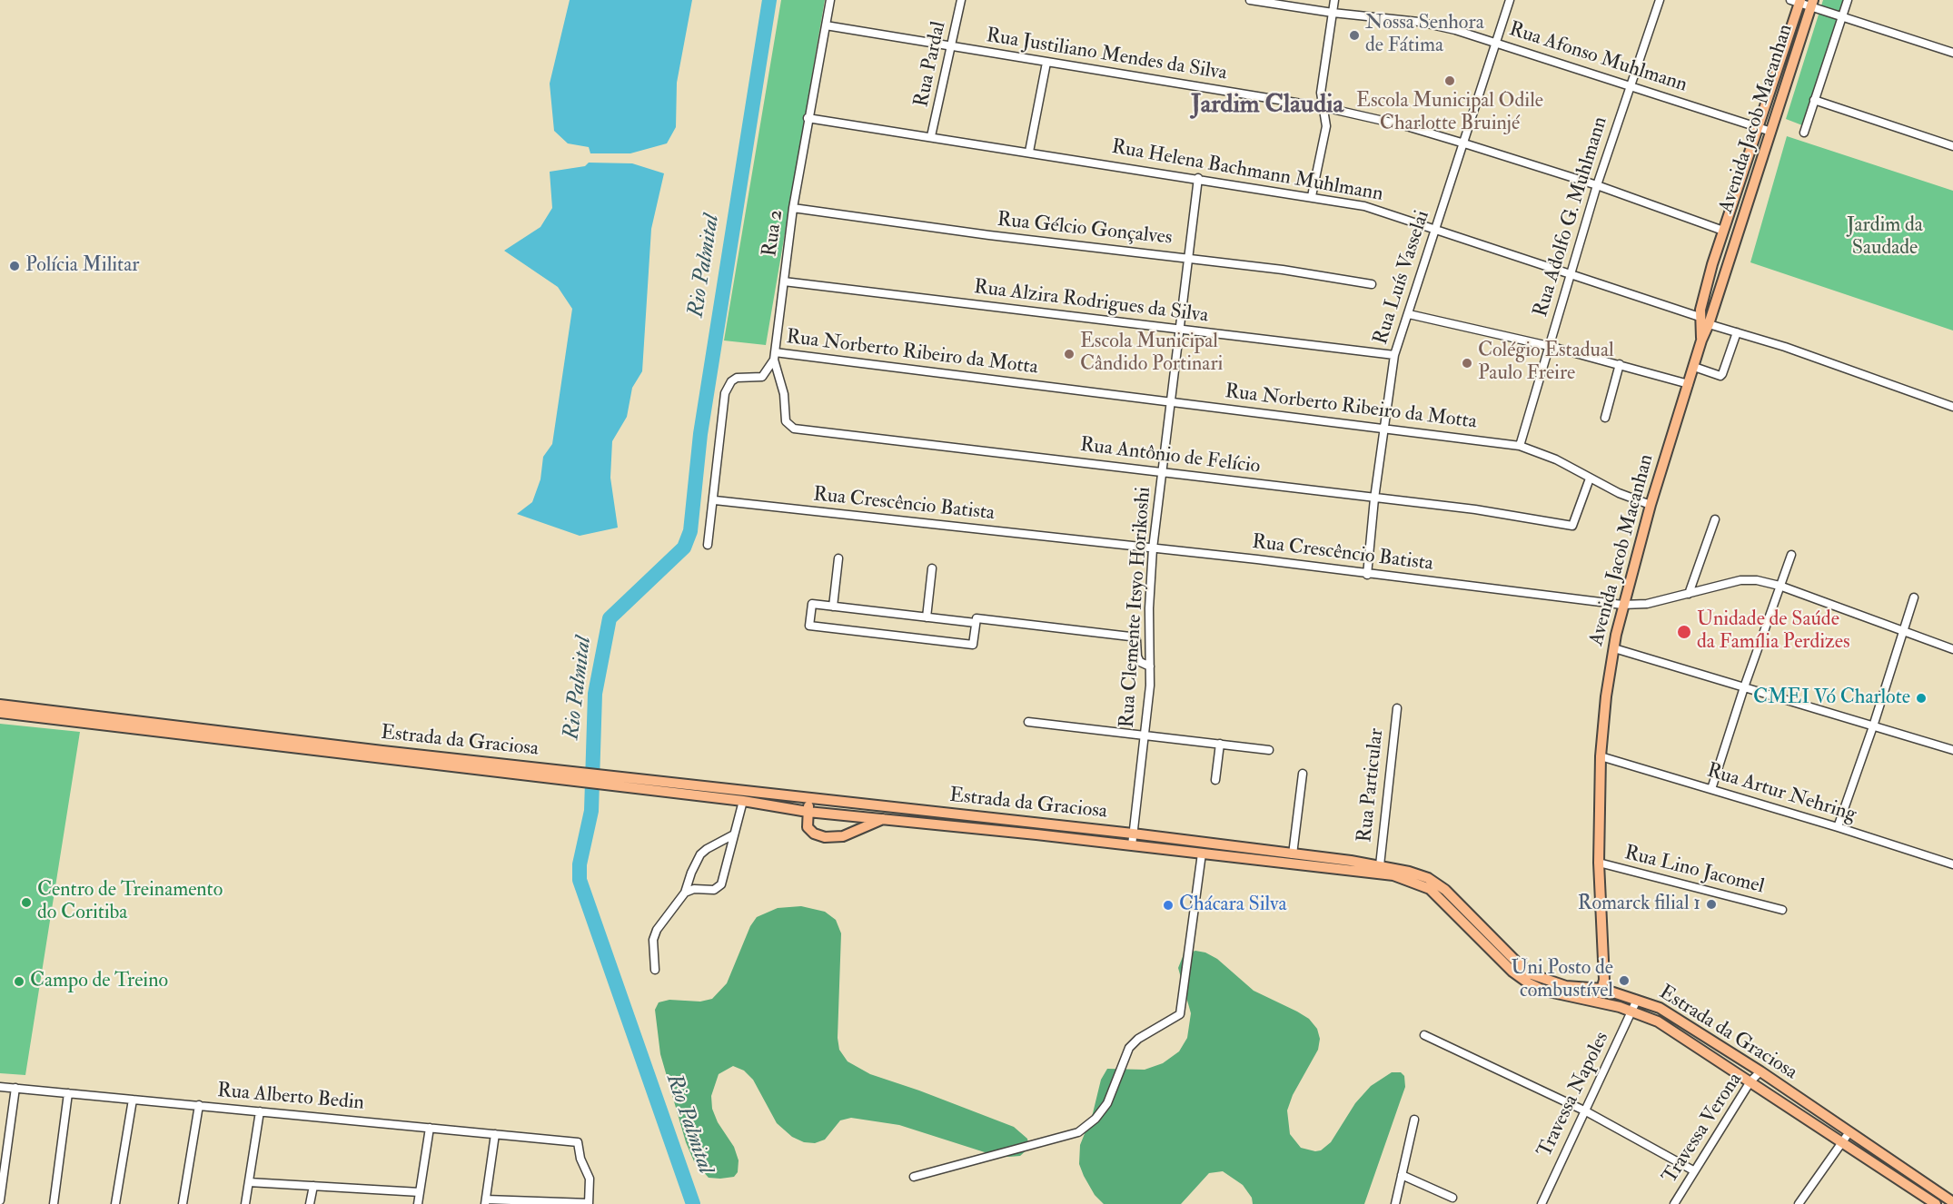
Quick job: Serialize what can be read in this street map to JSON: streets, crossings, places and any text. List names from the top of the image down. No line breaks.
{"streets":{"main road":["Avenida Jacob Macanhan","Estrada da Graciosa"],"street":["Rua Justiliano Mendes da Silva","Rua Afonso Muhlmann","Rua Pardal","Rua Helena Bachmann Muhlmann","Rua Adolfo G. Muhlmann","Rua Gélcio Gonçalves","Rua 2","Rua Luís Vasselai","Rua Alzira Rodrigues da Silva","Rua Norberto Ribeiro da Motta","Rua Antônio de Felício","Rua Crescêncio Batista","Rua Clemente Itsyo Horikoshi","Rua Particular","Rua Artur Nehring","Rua Lino Jacomel","Travessa Napoles","Rua Alberto Bedin","Travessa Verona"]},"crossings":[["Rua Justiliano Mendes da Silva","Rua Pardal"],["Rua Justiliano Mendes da Silva","Avenida Jacob Macanhan"],["Rua Justiliano Mendes da Silva","Rua Adolfo G. Muhlmann"],["Rua Justiliano Mendes da Silva","Rua 2"],["Rua Justiliano Mendes da Silva","Rua Luís Vasselai"],["Rua Afonso Muhlmann","Avenida Jacob Macanhan"],["Rua Afonso Muhlmann","Rua Adolfo G. Muhlmann"],["Rua Afonso Muhlmann","Rua Luís Vasselai"],["Rua Pardal","Rua Helena Bachmann Muhlmann"],["Avenida Jacob Macanhan","Rua Helena Bachmann Muhlmann"],["Avenida Jacob Macanhan","Rua Norberto Ribeiro da Motta"],["Avenida Jacob Macanhan","Rua Crescêncio Batista"],["Avenida Jacob Macanhan","Estrada da Graciosa"],["Avenida Jacob Macanhan","Rua Artur Nehring"],["Avenida Jacob Macanhan","Rua Lino Jacomel"],["Rua Helena Bachmann Muhlmann","Rua Adolfo G. Muhlmann"],["Rua Helena Bachmann Muhlmann","Rua 2"],["Rua Helena Bachmann Muhlmann","Rua Luís Vasselai"],["Rua Helena Bachmann Muhlmann","Rua Clemente Itsyo Horikoshi"],["Rua Adolfo G. Muhlmann","Rua Norberto Ribeiro da Motta"],["Rua Gélcio Gonçalves","Rua 2"],["Rua Gélcio Gonçalves","Rua Clemente Itsyo Horikoshi"],["Rua 2","Rua Alzira Rodrigues da Silva"],["Rua 2","Rua Norberto Ribeiro da Motta"],["Rua 2","Rua Antônio de Felício"],["Rua Luís Vasselai","Rua Alzira Rodrigues da Silva"],["Rua Luís Vasselai","Rua Norberto Ribeiro da Motta"],["Rua Luís Vasselai","Rua Antônio de Felício"],["Rua Luís Vasselai","Rua Crescêncio Batista"],["Rua Alzira Rodrigues da Silva","Rua Clemente Itsyo Horikoshi"],["Rua Norberto Ribeiro da Motta","Rua Antônio de Felício"],["Rua Norberto Ribeiro da Motta","Rua Clemente Itsyo Horikoshi"],["Rua Antônio de Felício","Rua Clemente Itsyo Horikoshi"],["Rua Crescêncio Batista","Rua Clemente Itsyo Horikoshi"],["Rua Clemente Itsyo Horikoshi","Estrada da Graciosa"],["Estrada da Graciosa","Rua Particular"],["Estrada da Graciosa","Travessa Napoles"],["Estrada da Graciosa","Travessa Verona"]],"districts":["Jardim Claudia"],"water":["Rio Palmital"],"parks":["Jardim da Saudade"],"places":["Nossa Senhora de Fátima","Escola Municipal Odile Charlotte Bruinjé","Polícia Militar","Escola Municipal Cândido Portinari","Colégio Estadual Paulo Freire","Unidade de Saúde da Família Perdizes","CMEI Vó Charlote","Centro de Treinamento do Coritiba","Romarck filial 1","Chácara Silva","Uni Posto de combustível","Campo de Treino"]}
